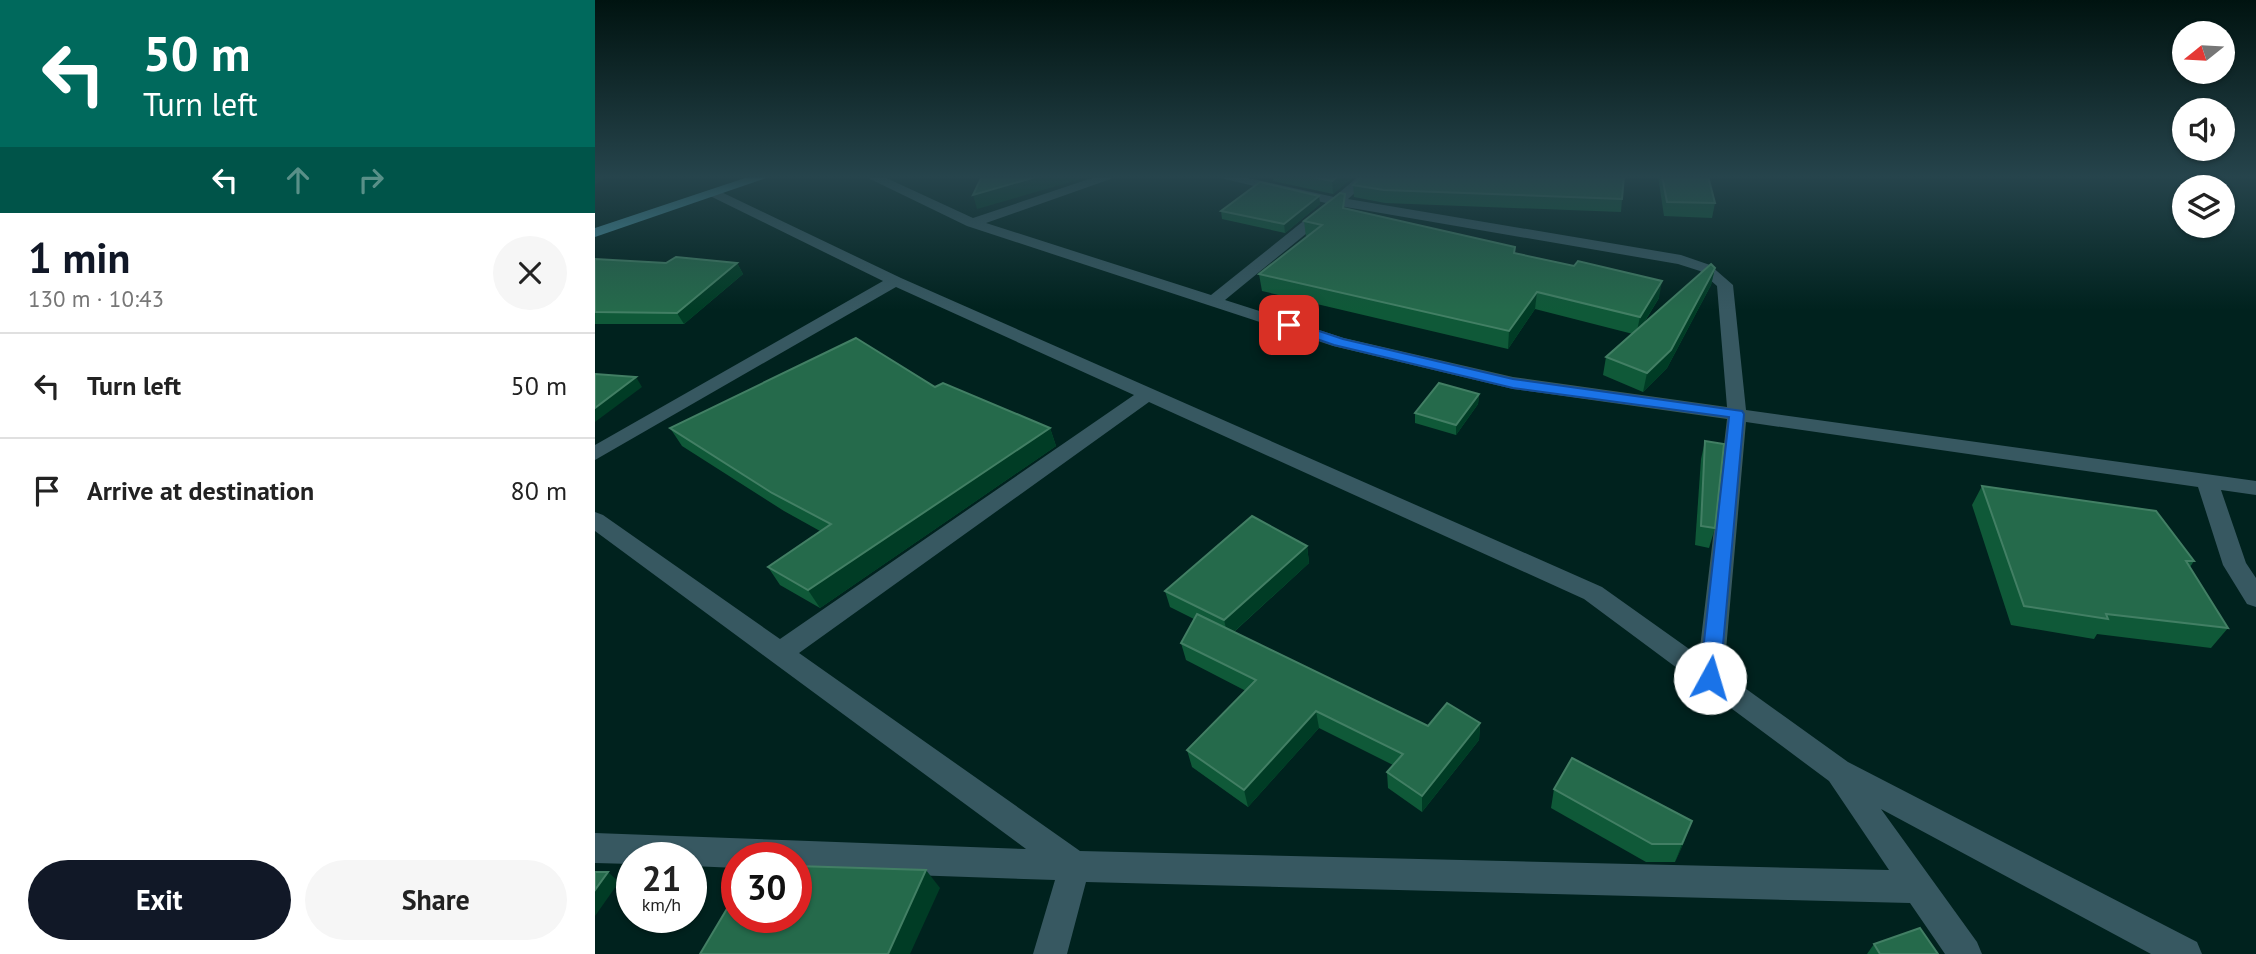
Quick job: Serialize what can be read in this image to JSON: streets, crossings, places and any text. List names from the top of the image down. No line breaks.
{"north":"left","page":{"turn":["50 m","Turn left"],"heading":["1 min","130 m · 10:43"],"list":[{"name":"Turn left","value":"50 m"},{"name":"Arrive at destination","value":"80 m"}],"speed":"21 km/h","limit":"30","buttons":["Exit","Share"]}}
